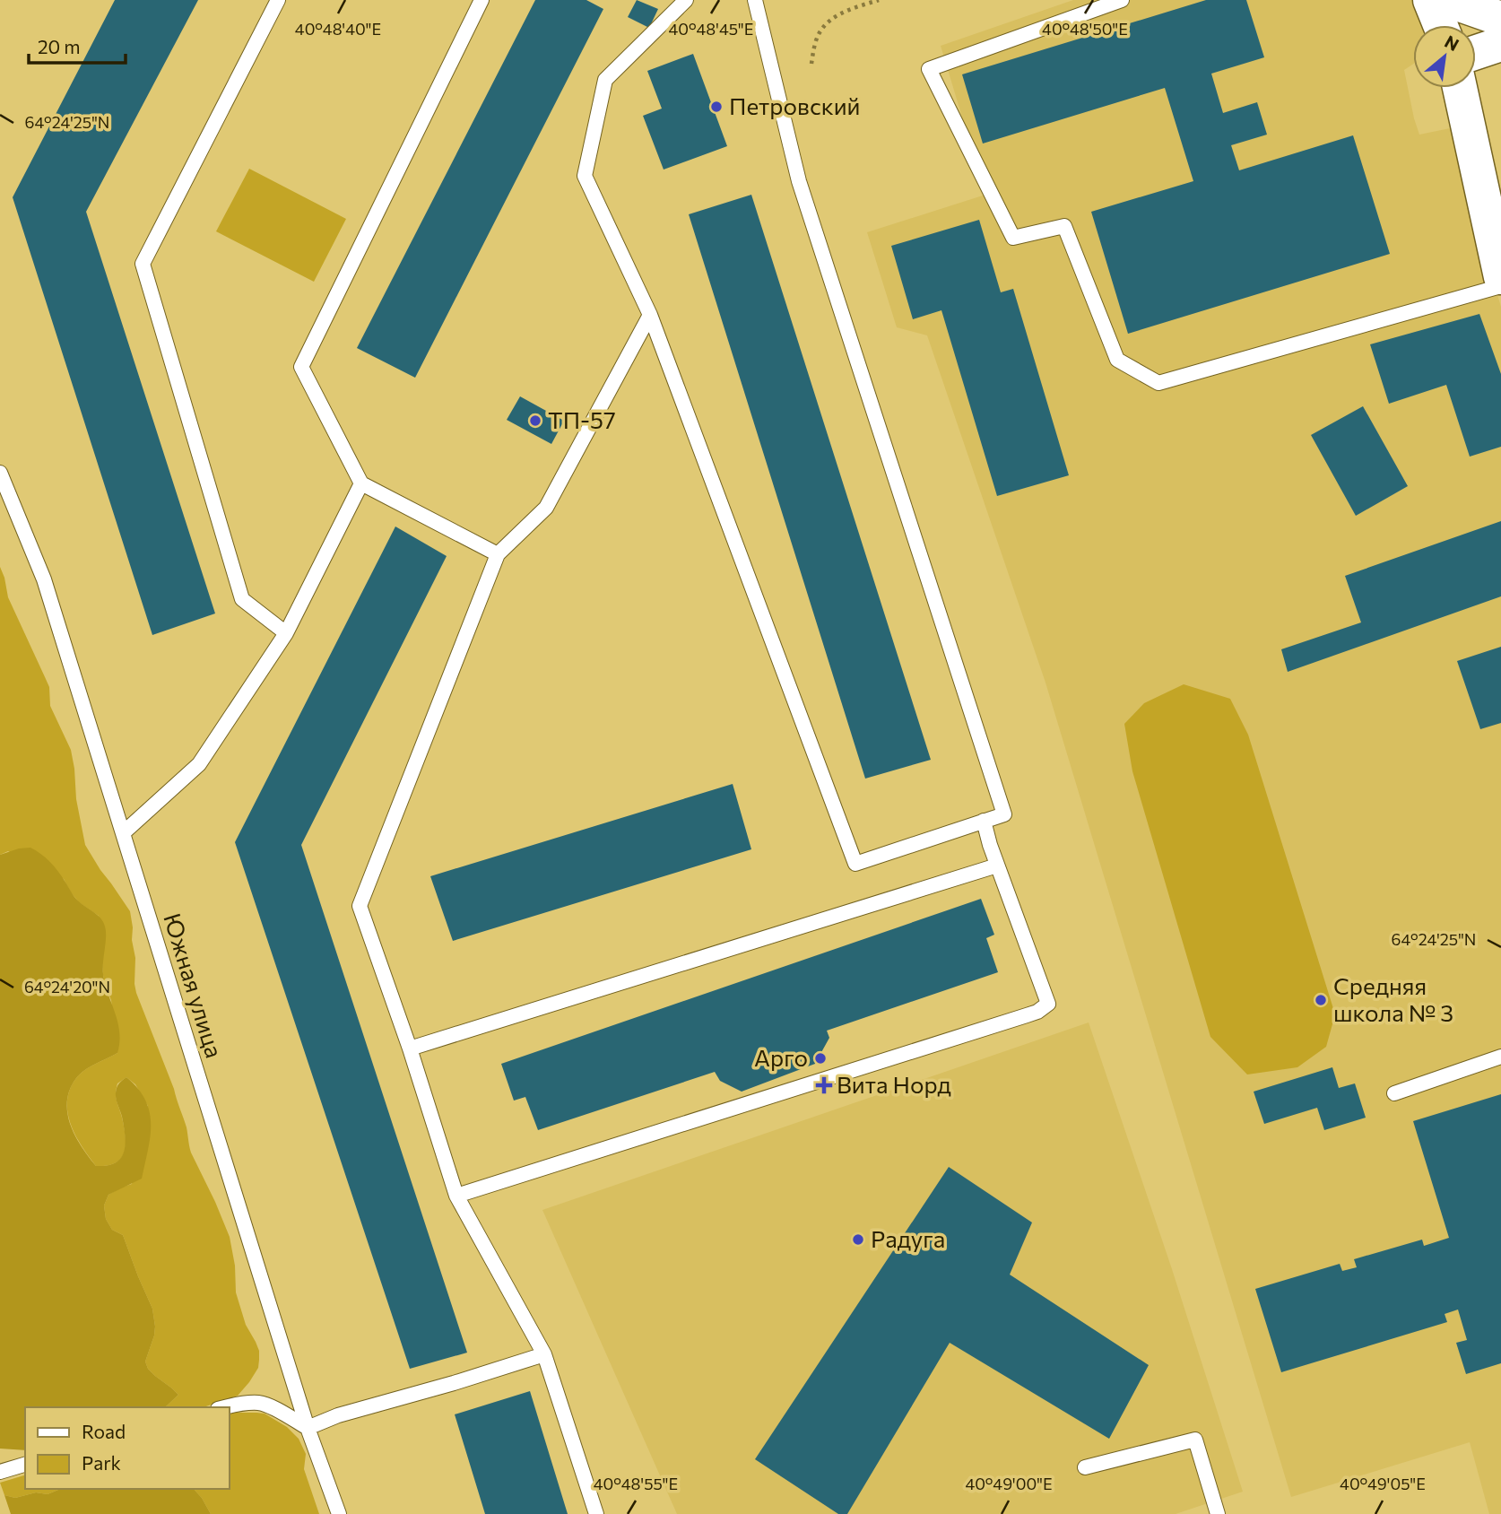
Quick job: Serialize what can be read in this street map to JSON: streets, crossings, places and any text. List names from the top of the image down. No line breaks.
{"streets":{"lane":["Южная улица"]},"places":{"other":["Петровский","ТП-57","Средняя школа № 3","Арго","Радуга"],"health":["Вита Норд"]},"legend":["Road","Park"],"scale_bar":"20 m","north":"top right","coordinates":["40°48'40\"E","40°48'45\"E","40°48'50\"E","64°24'25\"N","64°24'20\"N","40°48'55\"E","40°49'00\"E","40°49'05\"E"]}
